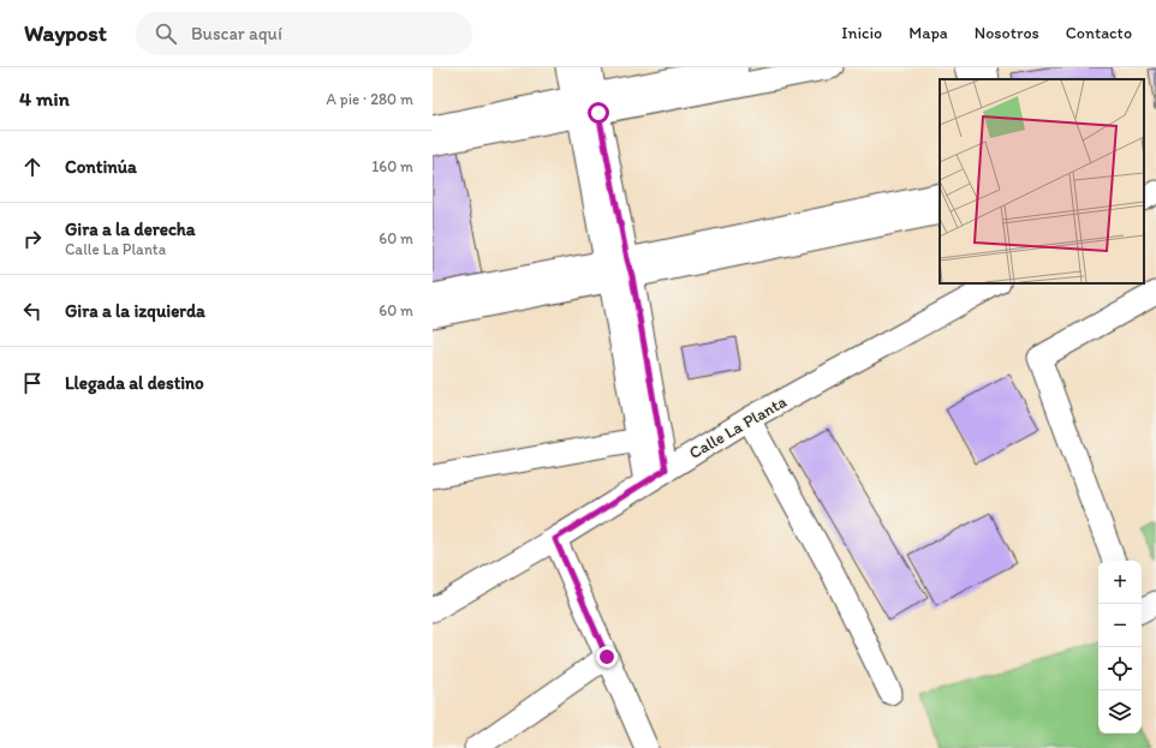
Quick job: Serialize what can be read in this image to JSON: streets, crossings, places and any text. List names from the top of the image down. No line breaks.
{"streets":{"street":["Calle La Planta"]},"page":{"header":"Waypost","search":"Buscar aquí","nav":["Inicio","Mapa","Nosotros","Contacto"],"heading":["4 min","A pie · 280 m"],"list":[["Continúa","160 m"],["Gira a la derecha","Calle La Planta","60 m"],["Gira a la izquierda","60 m"],"Llegada al destino"],"map_buttons":["+","−"]}}
